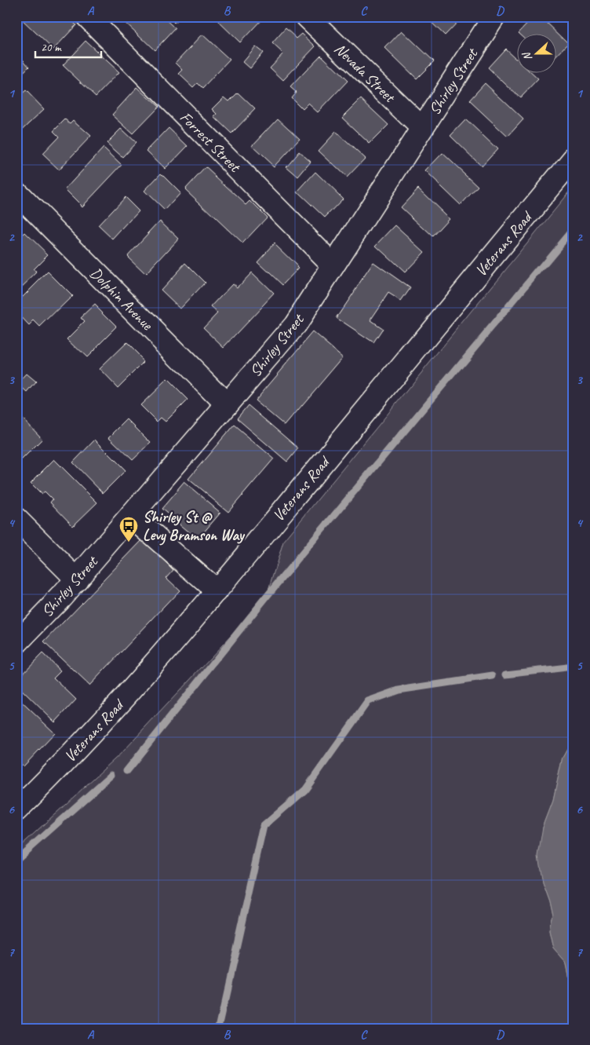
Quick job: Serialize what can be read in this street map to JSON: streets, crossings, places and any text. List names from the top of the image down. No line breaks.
{"streets":{"street":["Nevada Street","Shirley Street","Forrest Street","Veterans Road","Dolphin Avenue"]},"crossings":[["Nevada Street","Shirley Street"],["Shirley Street","Forrest Street"],["Shirley Street","Dolphin Avenue"]],"places":{"bus stop":["Shirley St @ Levy Bramson Way"]},"scale_bar":"20 m","north":"left","grid":{"columns":["A","B","C","D"],"rows":["1","2","3","4","5","6","7"]}}
